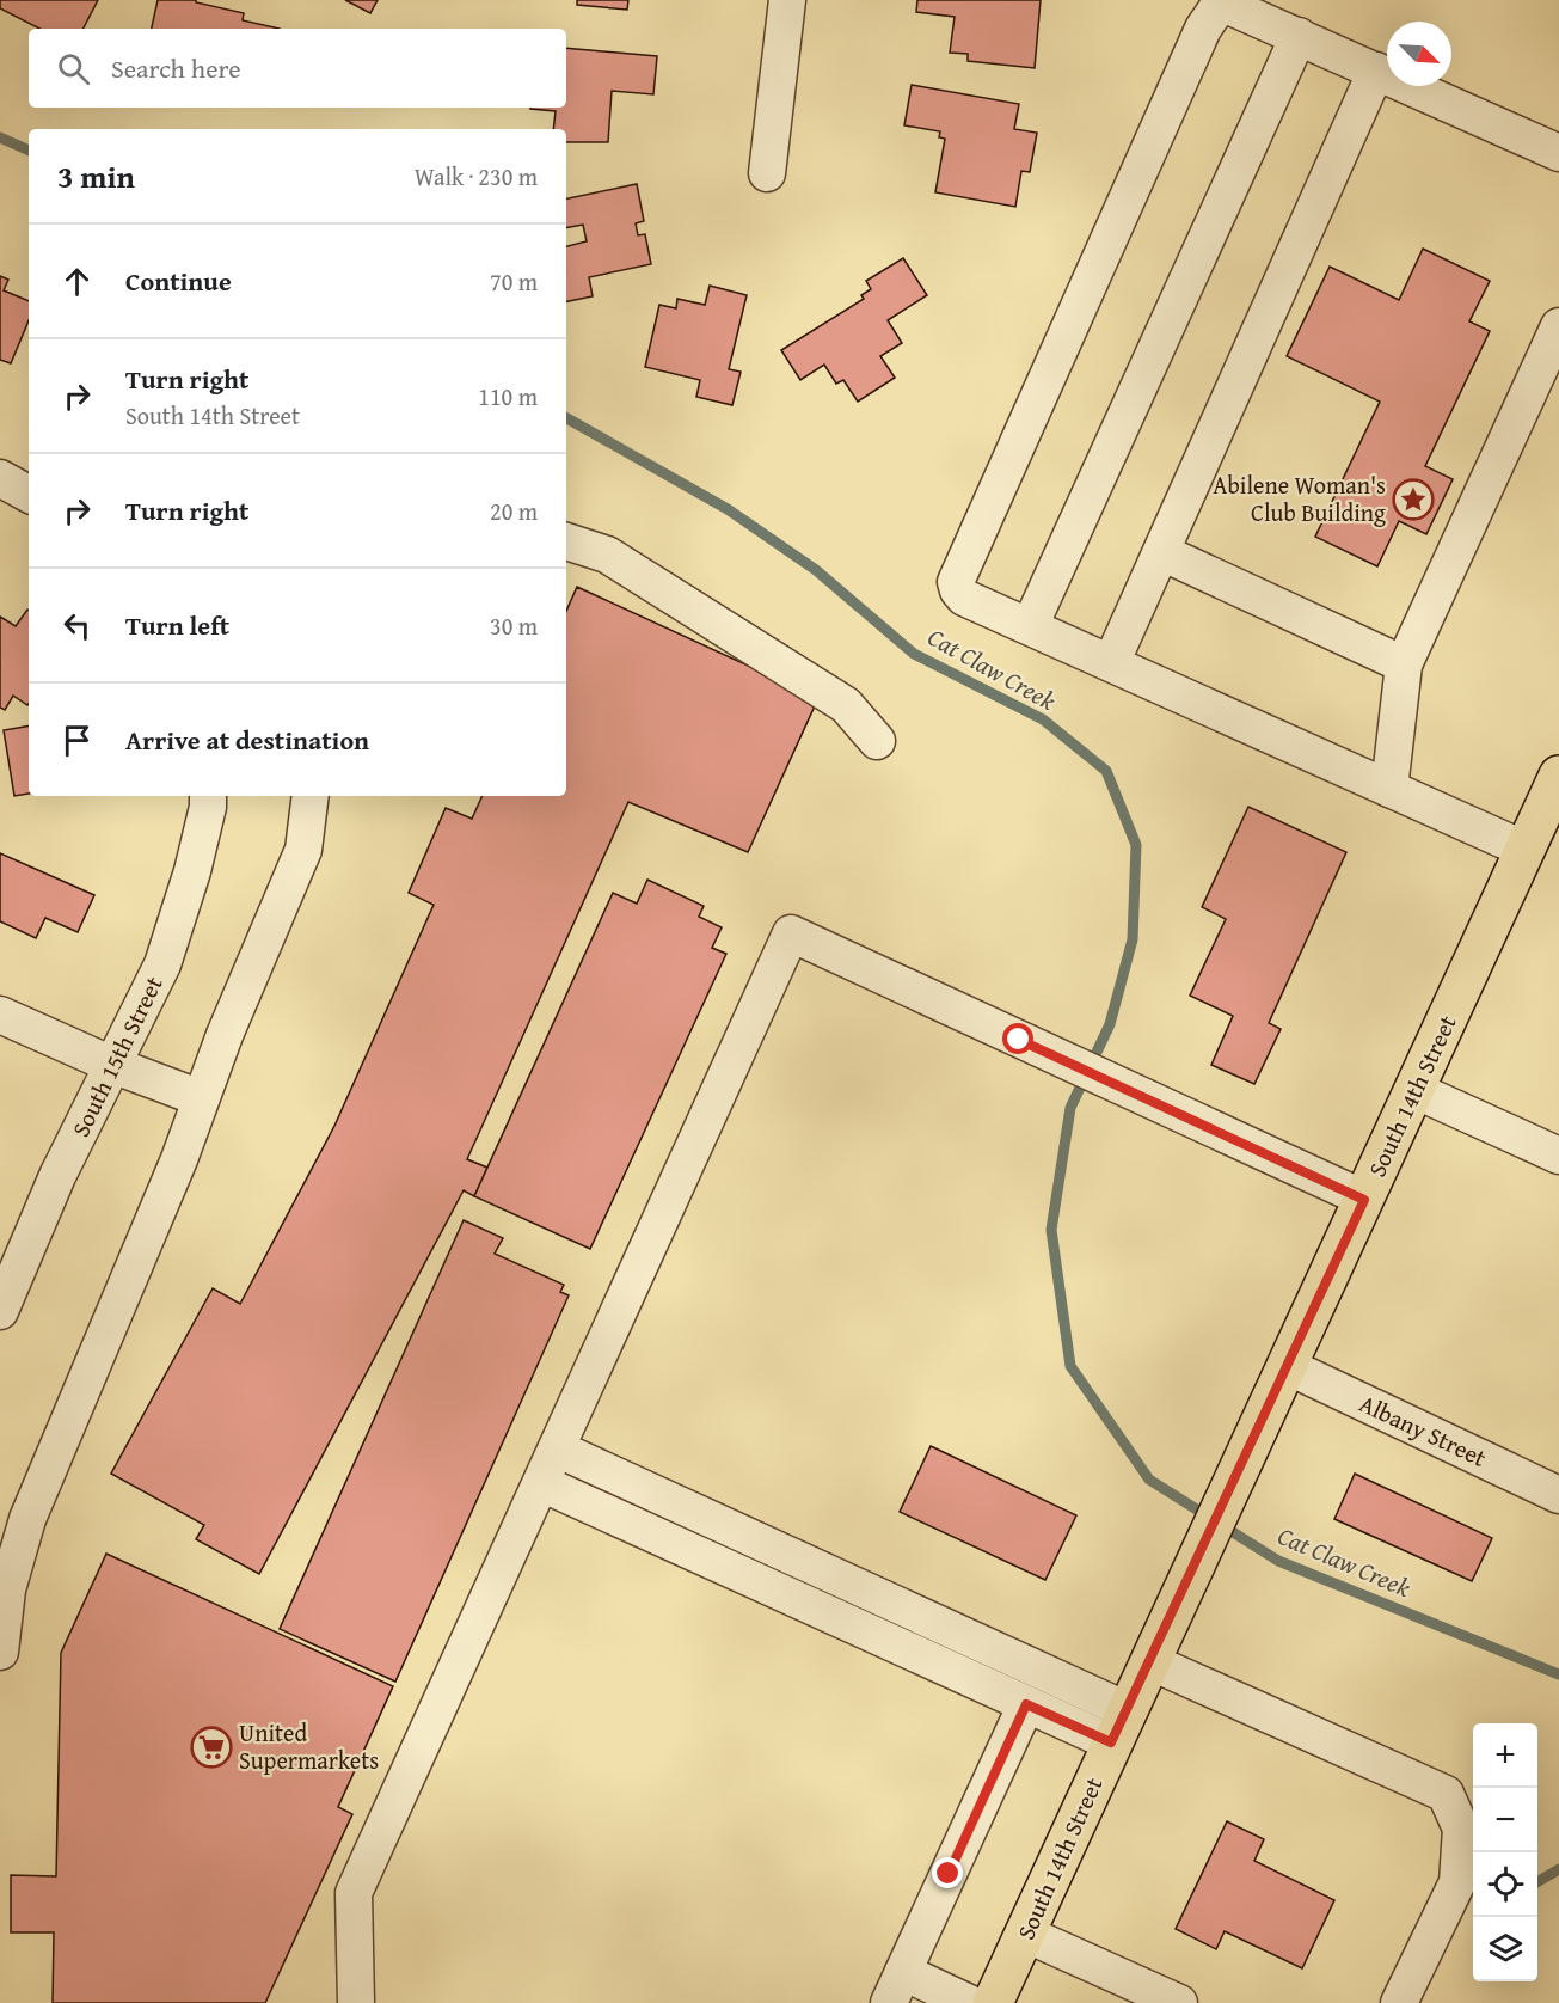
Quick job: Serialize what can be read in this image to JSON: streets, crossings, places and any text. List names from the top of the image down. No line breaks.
{"streets":{"main road":["South 14th Street"],"street":["South 15th Street","Albany Street"]},"crossings":[["South 14th Street","Albany Street"]],"water":["Cat Claw Creek"],"places":{"place":["Abilene Woman's Club Building"],"supermarket":["United Supermarkets"]},"north":"bottom right","page":{"search":"Search here","heading":["3 min","Walk · 230 m"],"list":[["Continue","70 m"],["Turn right","South 14th Street","110 m"],["Turn right","20 m"],["Turn left","30 m"],"Arrive at destination"],"map_buttons":["+","−"]}}
